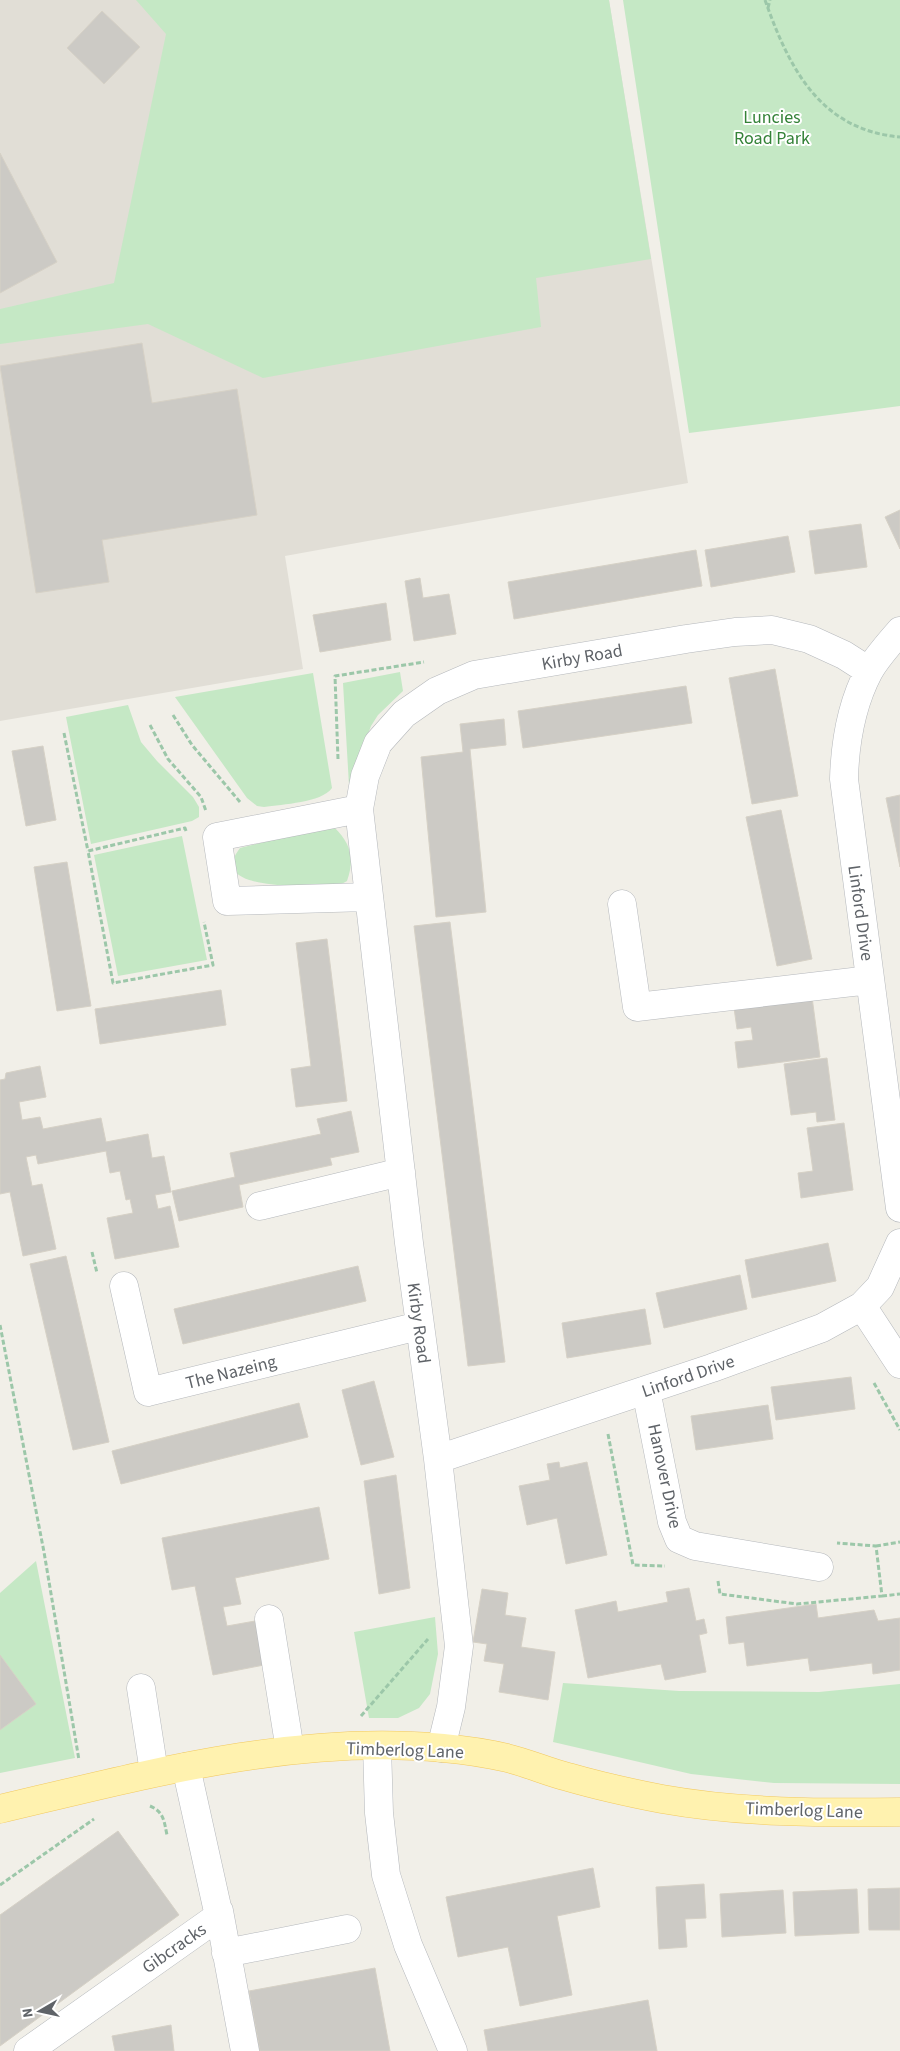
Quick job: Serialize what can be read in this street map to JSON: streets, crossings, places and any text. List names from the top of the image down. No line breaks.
{"streets":{"main road":["Timberlog Lane"],"street":["Kirby Road","Linford Drive","The Nazeing","Hanover Drive","Gibcracks"]},"crossings":[["Kirby Road","Linford Drive"],["Kirby Road","The Nazeing"],["Kirby Road","Timberlog Lane"],["Linford Drive","Hanover Drive"],["Timberlog Lane","Gibcracks"]],"parks":["Luncies Road Park"],"north":"left"}
